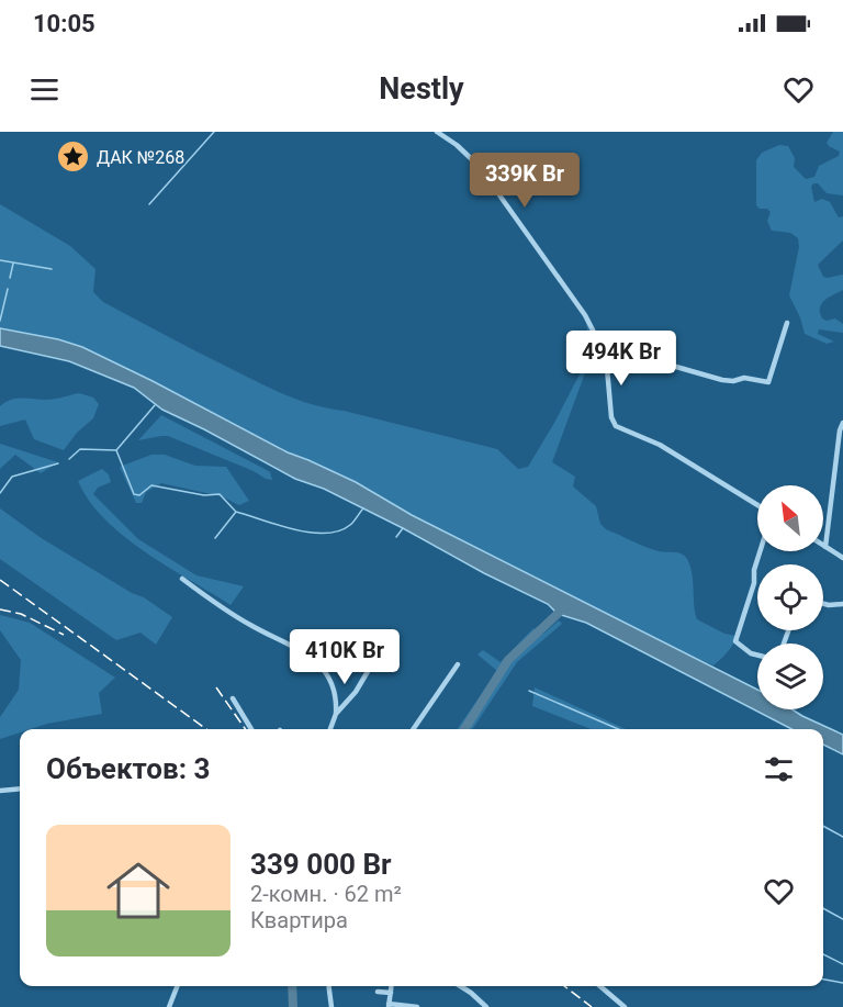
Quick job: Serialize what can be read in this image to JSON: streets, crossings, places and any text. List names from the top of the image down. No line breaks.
{"places":{"place":["ДАК №268"]},"north":"top left","page":{"status":"10:05","header":"Nestly","price":["339K Br","494K Br","410K Br"],"heading":"Объектов: 3","list":[{"name":"339 000 Br","note":"2-комн. · 62 m² · Квартира"}]}}
